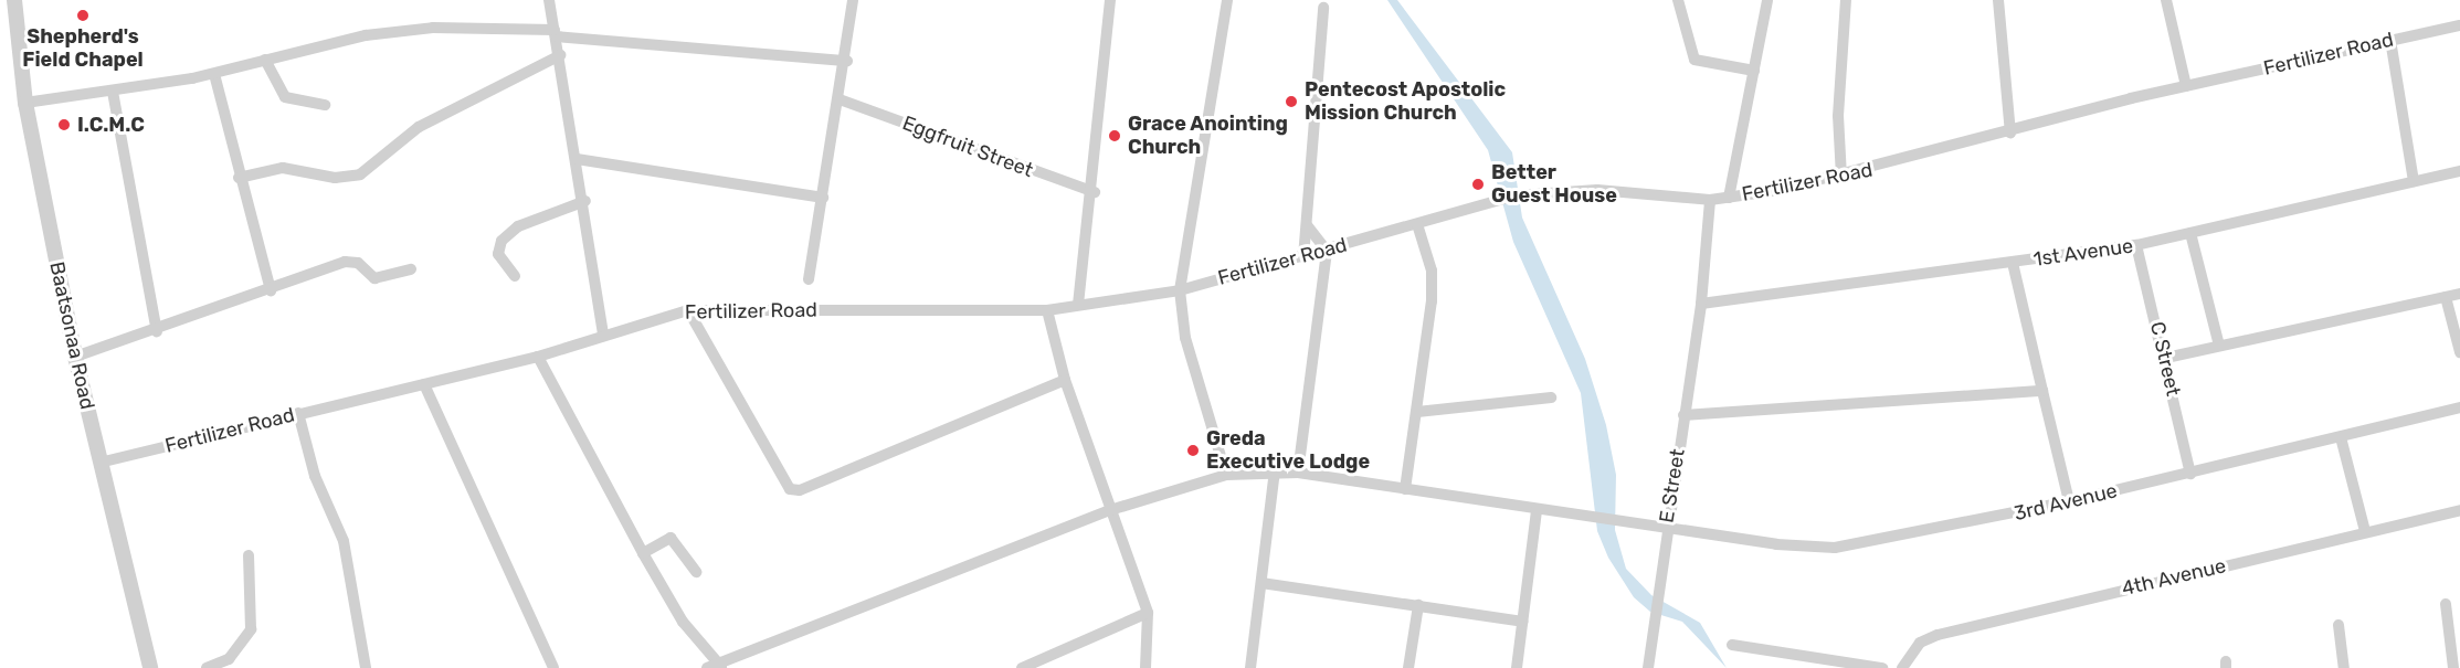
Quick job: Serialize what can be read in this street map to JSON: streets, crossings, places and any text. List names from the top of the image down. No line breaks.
{"streets":{"street":["Fertilizer Road","Eggfruit Street","1st Avenue","Baatsonaa Road","C Street","E Street","3rd Avenue","4th Avenue"]},"crossings":[["Fertilizer Road","Baatsonaa Road"],["Fertilizer Road","E Street"],["1st Avenue","C Street"],["1st Avenue","E Street"],["C Street","3rd Avenue"],["E Street","3rd Avenue"]],"places":["Shepherd's Field Chapel","Pentecost Apostolic Mission Church","I.C.M.C","Grace Anointing Church","Better Guest House","Greda Executive Lodge"]}
